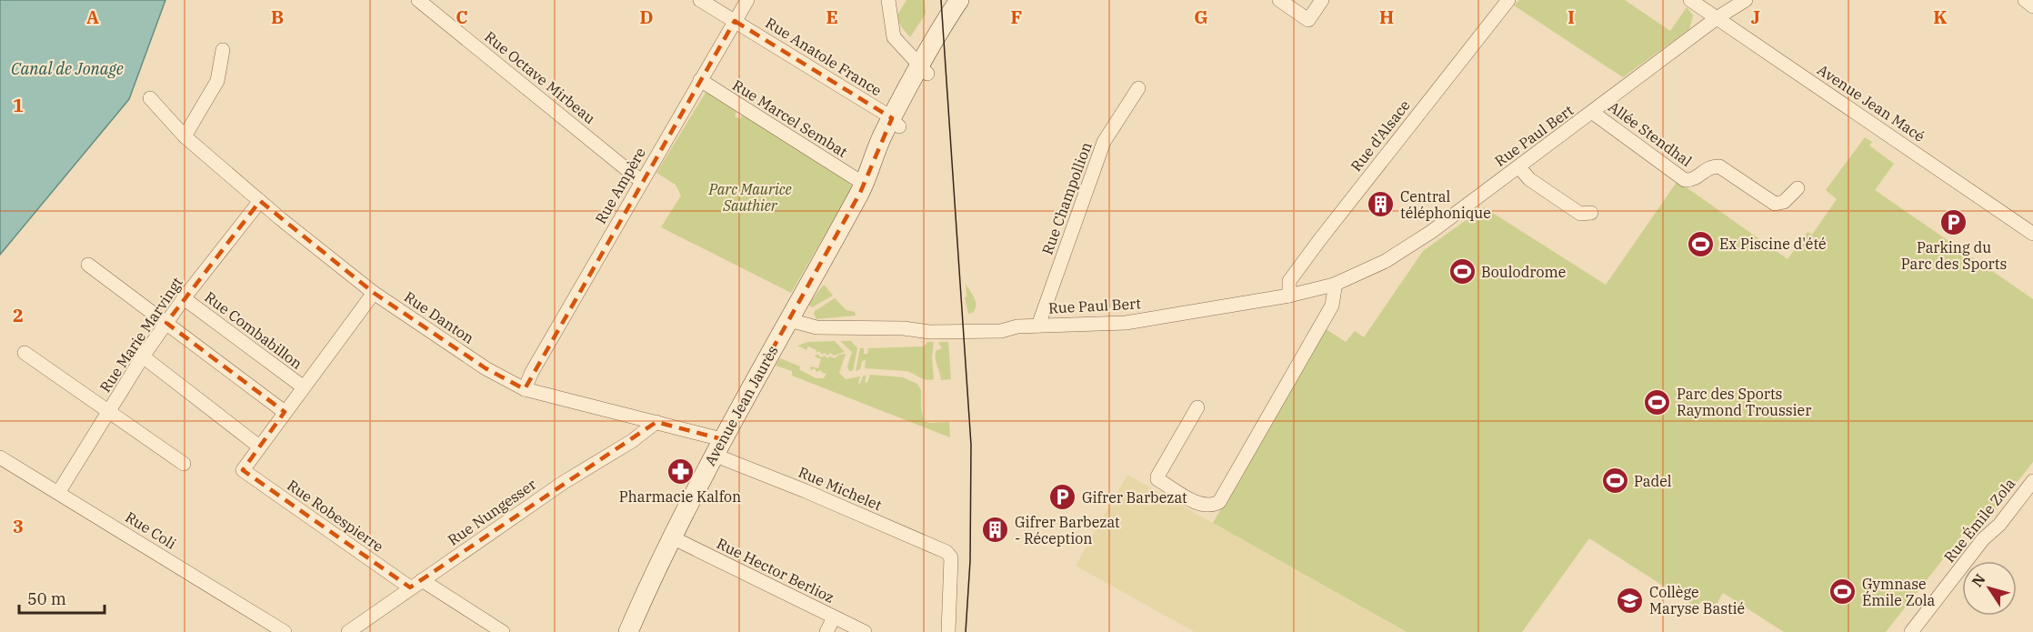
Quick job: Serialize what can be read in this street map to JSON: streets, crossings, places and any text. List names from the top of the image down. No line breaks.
{"streets":{"main road":["Avenue Jean Jaurès"],"street":["Rue Anatole France","Rue Octave Mirbeau","Avenue Jean Macé","Rue Marcel Sembat","Allée Stendhal","Rue d'Alsace","Rue Paul Bert","Rue Ampère","Rue Champollion","Rue Danton","Rue Combabillon","Rue Marie Marvingt","Rue Michelet","Rue Nungesser","Rue Robespierre","Rue Émile Zola","Rue Coli","Rue Hector Berlioz"]},"crossings":[["Rue Anatole France","Rue Ampère"],["Rue Anatole France","Avenue Jean Jaurès"],["Rue Octave Mirbeau","Rue Ampère"],["Avenue Jean Macé","Rue Paul Bert"],["Rue Marcel Sembat","Rue Ampère"],["Rue Marcel Sembat","Avenue Jean Jaurès"],["Allée Stendhal","Rue Paul Bert"],["Rue d'Alsace","Rue Paul Bert"],["Rue Paul Bert","Rue Champollion"],["Rue Paul Bert","Avenue Jean Jaurès"],["Rue Ampère","Rue Danton"],["Rue Danton","Rue Combabillon"],["Rue Danton","Rue Marie Marvingt"],["Rue Danton","Avenue Jean Jaurès"],["Rue Danton","Rue Michelet"],["Rue Danton","Rue Nungesser"],["Rue Combabillon","Rue Marie Marvingt"],["Rue Combabillon","Rue Robespierre"],["Rue Marie Marvingt","Rue Coli"],["Avenue Jean Jaurès","Rue Michelet"],["Avenue Jean Jaurès","Rue Hector Berlioz"],["Rue Nungesser","Rue Robespierre"]],"water":["Canal de Jonage"],"parks":["Parc Maurice Sauthier"],"places":{"building":["Central téléphonique","Gifrer Barbezat - Réception"],"parking":["Parking du Parc des Sports","Gifrer Barbezat"],"sports":["Ex Piscine d'été","Boulodrome","Parc des Sports Raymond Troussier","Padel","Gymnase Émile Zola"],"pharmacy":["Pharmacie Kalfon"],"school or university":["Collège Maryse Bastié"]},"scale_bar":"50 m","north":"top left","grid":{"columns":["A","B","C","D","E","F","G","H","I","J","K"],"rows":["1","2","3"]}}
